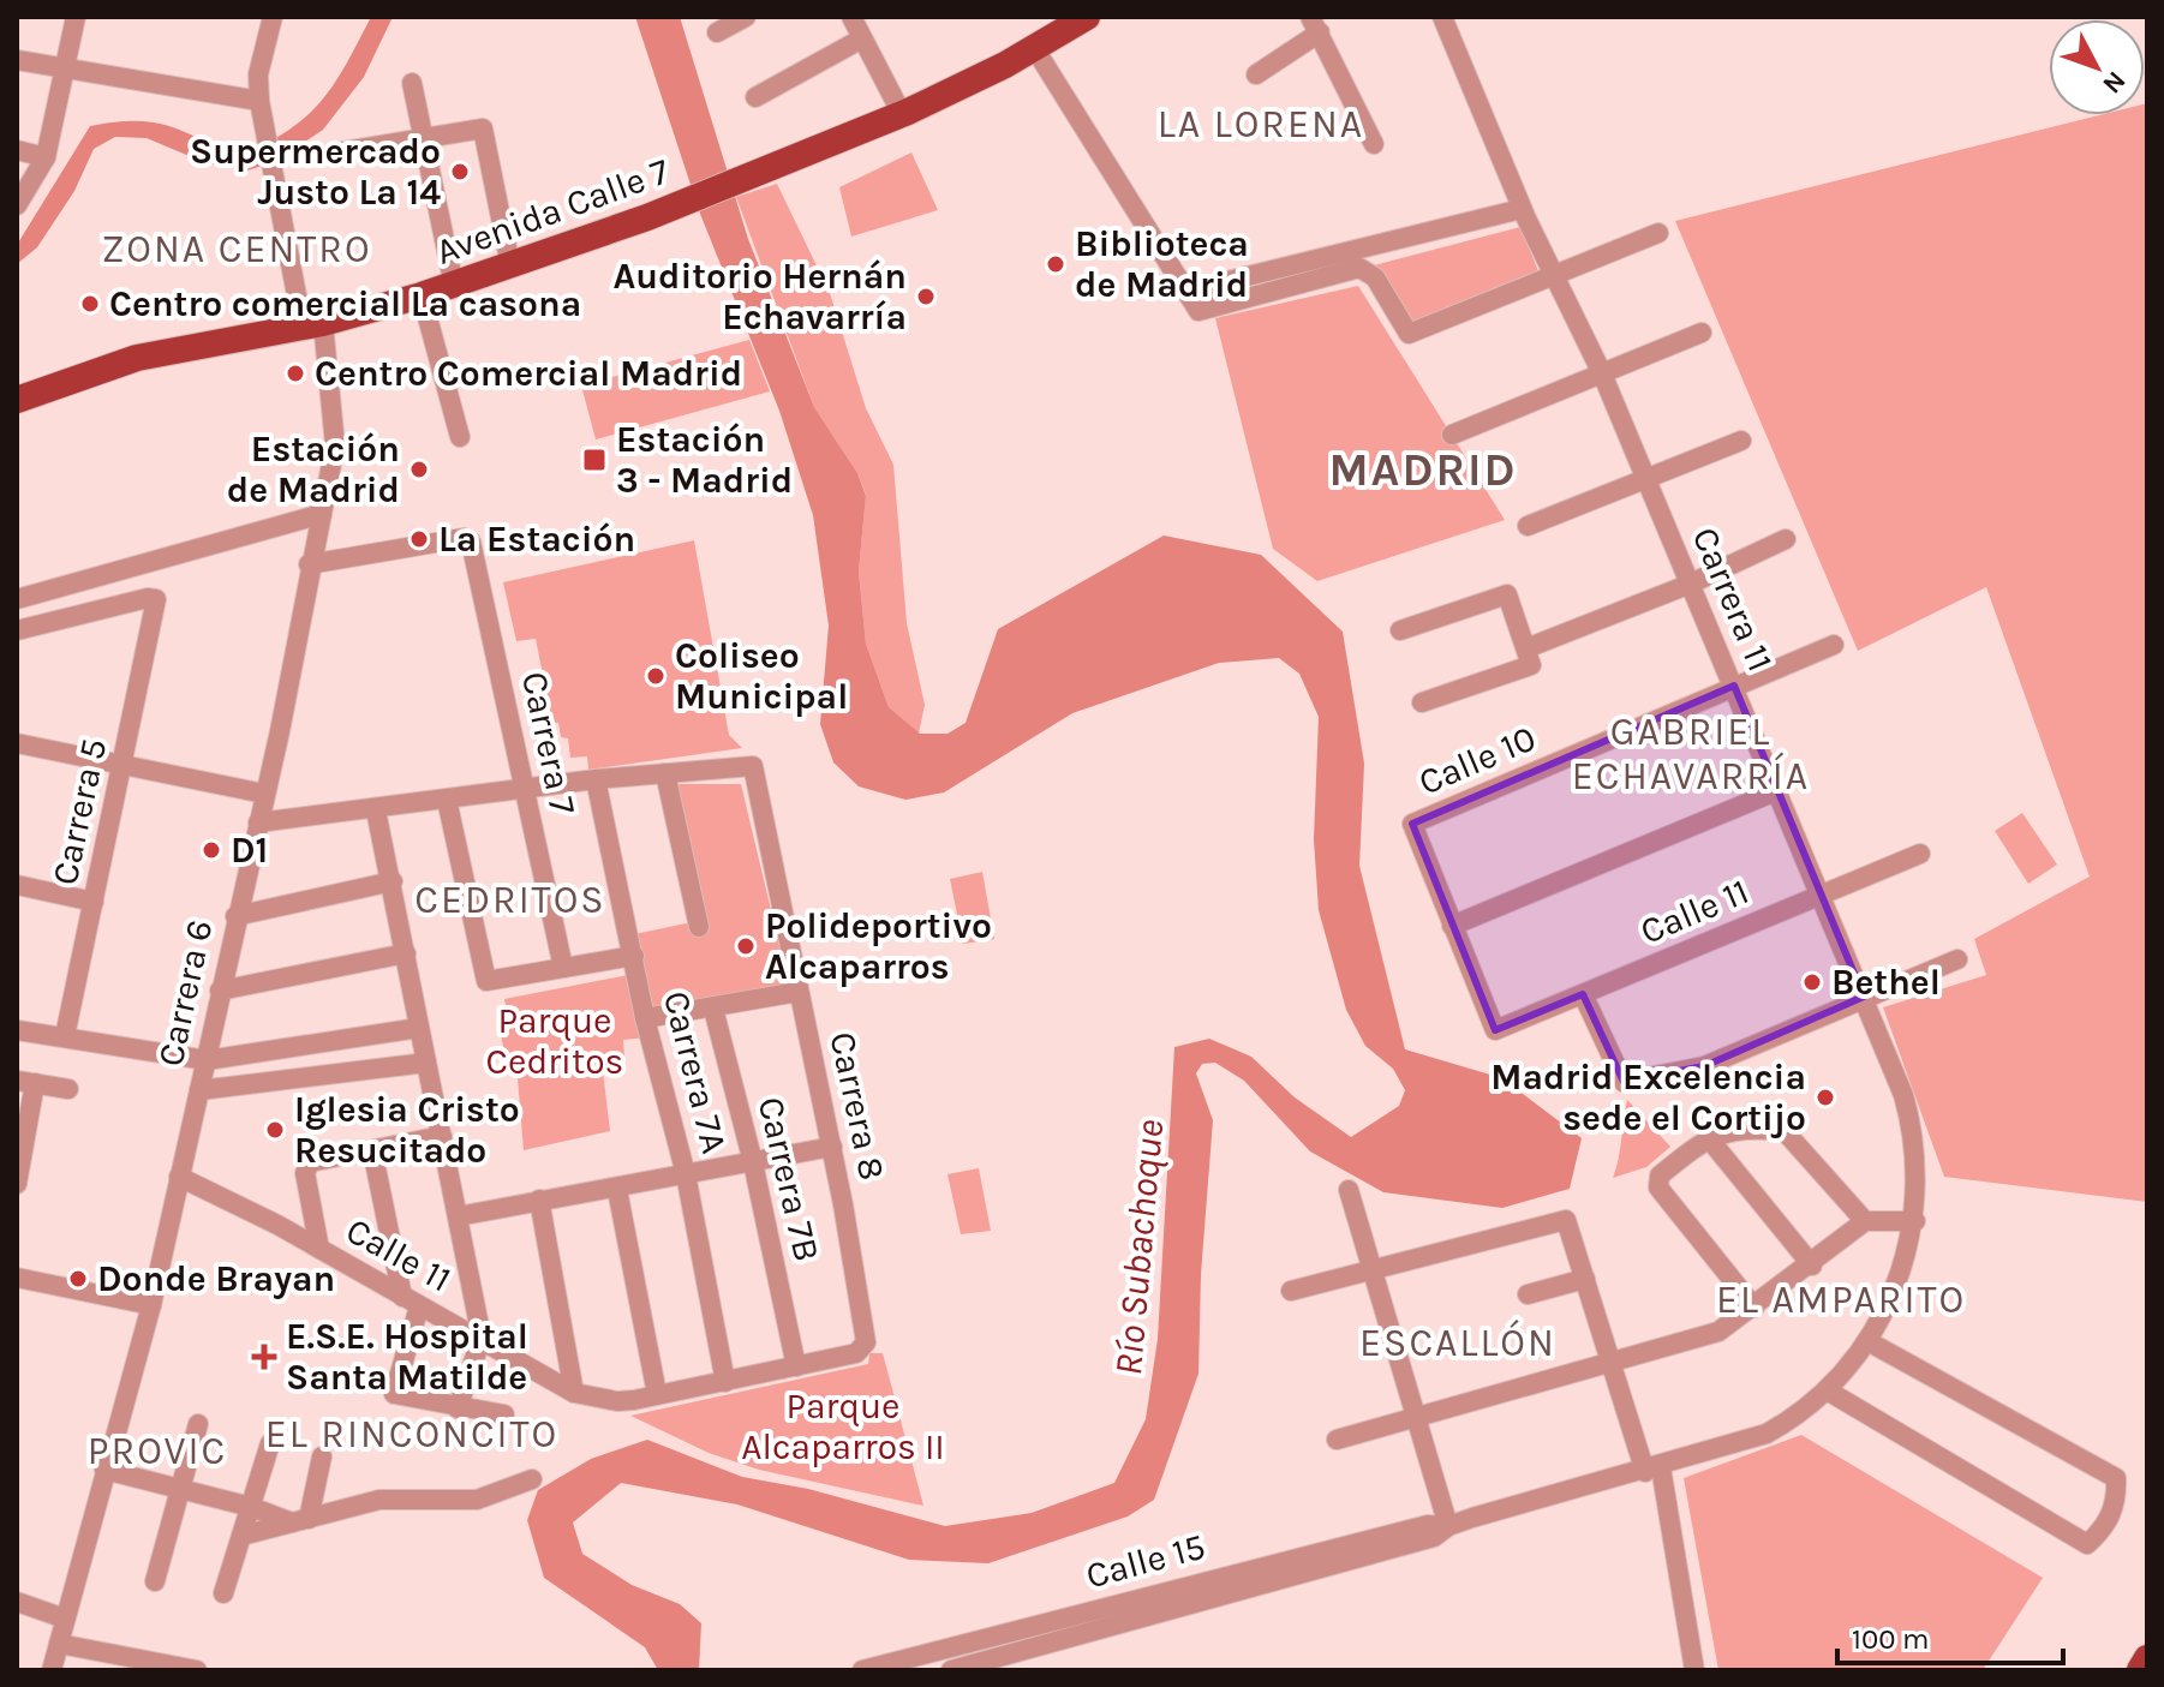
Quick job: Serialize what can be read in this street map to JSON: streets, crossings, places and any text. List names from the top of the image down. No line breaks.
{"streets":{"main road":["Avenida Calle 7"],"street":["Carrera 11","Carrera 7","Calle 10","Carrera 5","Calle 11","Carrera 6","Carrera 7A","Carrera 8","Carrera 7B","Calle 15"]},"crossings":[["Avenida Calle 7","Carrera 6"],["Carrera 11","Calle 10"],["Carrera 11","Calle 11"],["Carrera 11","Calle 15"],["Carrera 7","Carrera 6"],["Calle 10","Calle 11"],["Calle 11","Carrera 6"],["Calle 11","Carrera 7A"],["Calle 11","Carrera 8"],["Calle 11","Carrera 7B"]],"districts":["LA LORENA","ZONA CENTRO","MADRID","GABRIEL ECHAVARRÍA","CEDRITOS","EL AMPARITO","ESCALLÓN","EL RINCONCITO","PROVIC"],"water":["Río Subachoque"],"parks":["Parque Cedritos","Parque Alcaparros II"],"places":{"other":["Supermercado Justo La 14","Biblioteca de Madrid","Auditorio Hernán Echavarría","Centro comercial La casona","Centro Comercial Madrid","Estación de Madrid","La Estación","Coliseo Municipal","D1","Polideportivo Alcaparros","Bethel","Madrid Excelencia sede el Cortijo","Iglesia Cristo Resucitado","Donde Brayan"],"transit":["Estación 3 - Madrid"],"health":["E.S.E. Hospital Santa Matilde"]},"scale_bar":"100 m","north":"bottom right"}
